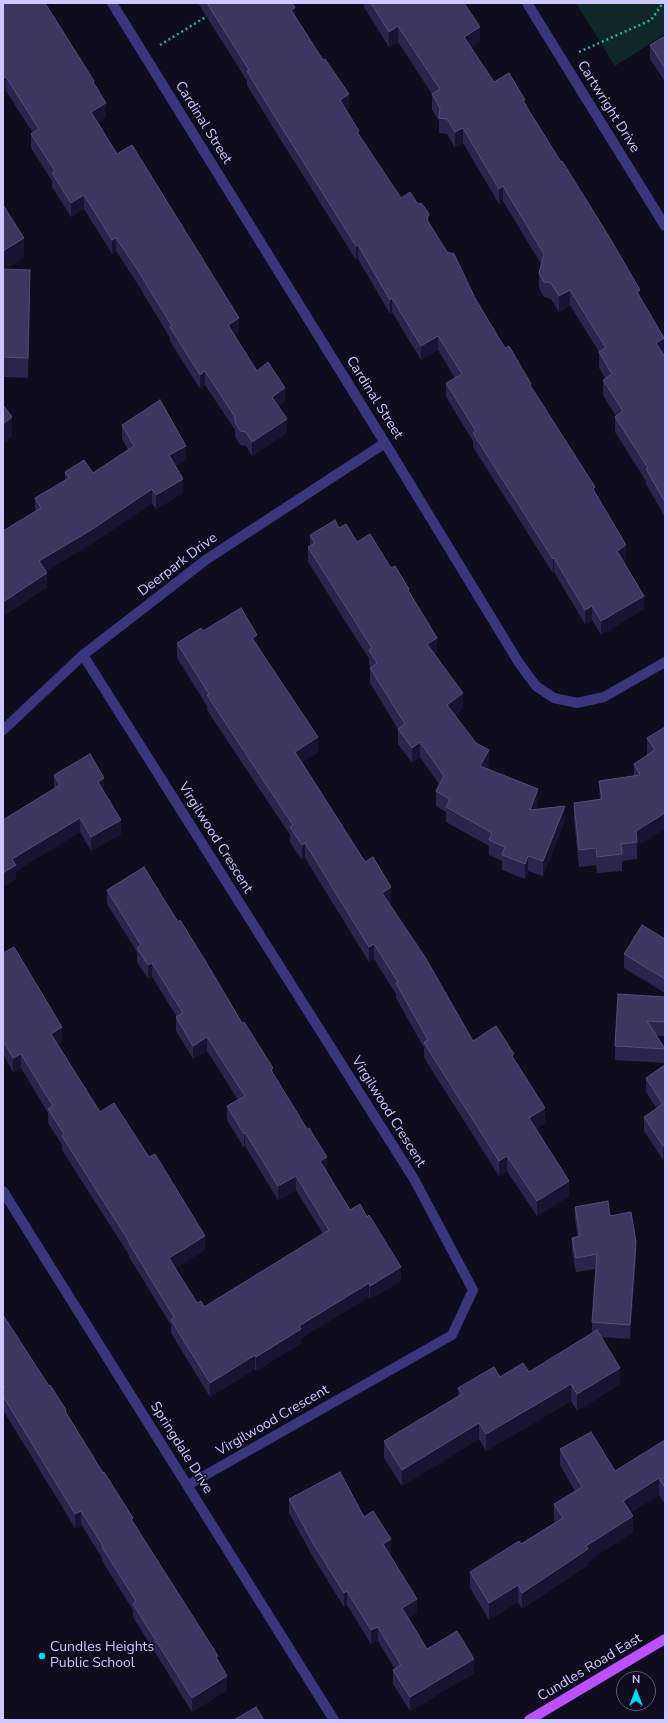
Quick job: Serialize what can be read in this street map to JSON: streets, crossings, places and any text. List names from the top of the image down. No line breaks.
{"streets":{"main road":["Cundles Road East"],"street":["Cartwright Drive","Cardinal Street","Deerpark Drive","Virgilwood Crescent","Springdale Drive"]},"crossings":[["Cardinal Street","Deerpark Drive"],["Deerpark Drive","Virgilwood Crescent"],["Virgilwood Crescent","Springdale Drive"]],"places":["Cundles Heights Public School"],"north":"top"}
